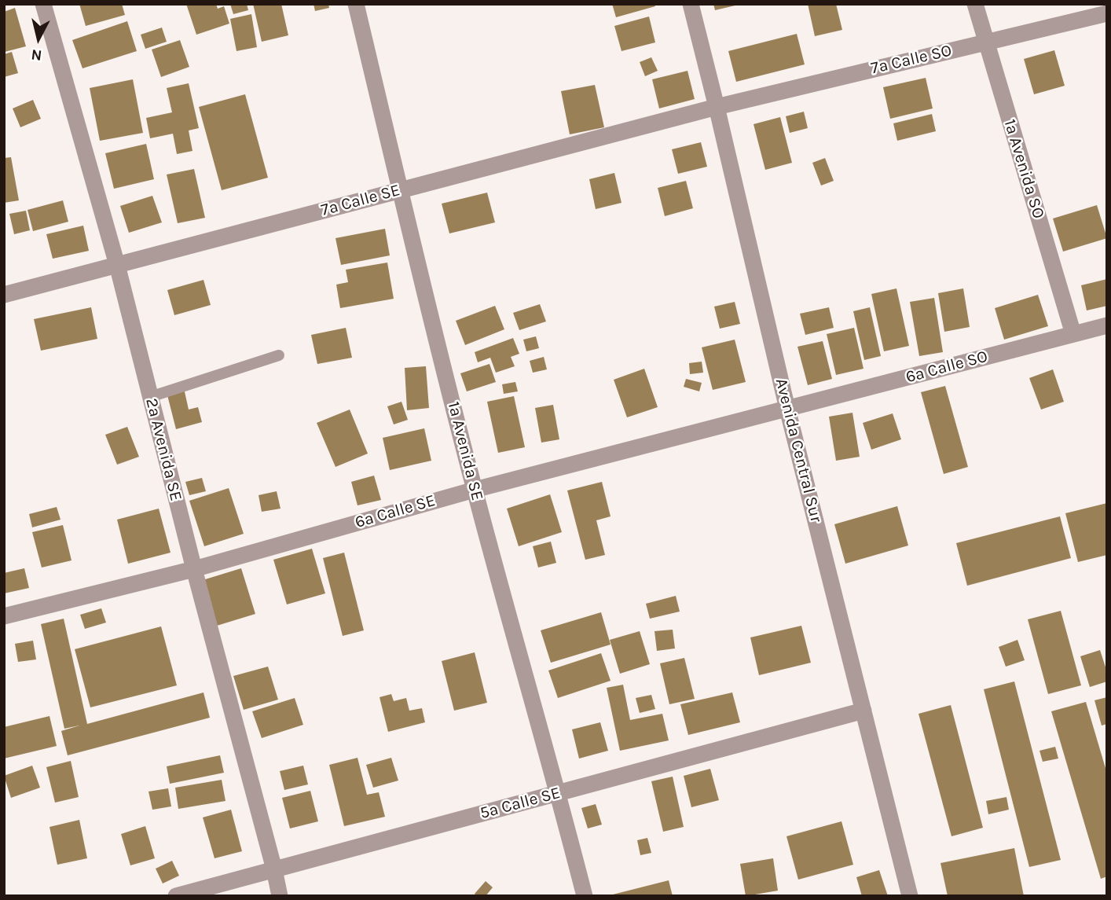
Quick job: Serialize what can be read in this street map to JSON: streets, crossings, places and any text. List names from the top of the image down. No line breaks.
{"streets":{"street":["7a Calle SO","1a Avenida SO","7a Calle SE","6a Calle SO","2a Avenida SE","Avenida Central Sur","1a Avenida SE","6a Calle SE","5a Calle SE"]},"crossings":[["7a Calle SO","1a Avenida SO"],["7a Calle SO","7a Calle SE"],["7a Calle SO","Avenida Central Sur"],["1a Avenida SO","6a Calle SO"],["7a Calle SE","2a Avenida SE"],["7a Calle SE","Avenida Central Sur"],["7a Calle SE","1a Avenida SE"],["6a Calle SO","Avenida Central Sur"],["6a Calle SO","6a Calle SE"],["2a Avenida SE","6a Calle SE"],["2a Avenida SE","5a Calle SE"],["Avenida Central Sur","6a Calle SE"],["Avenida Central Sur","5a Calle SE"],["1a Avenida SE","6a Calle SE"],["1a Avenida SE","5a Calle SE"]],"north":"bottom"}
